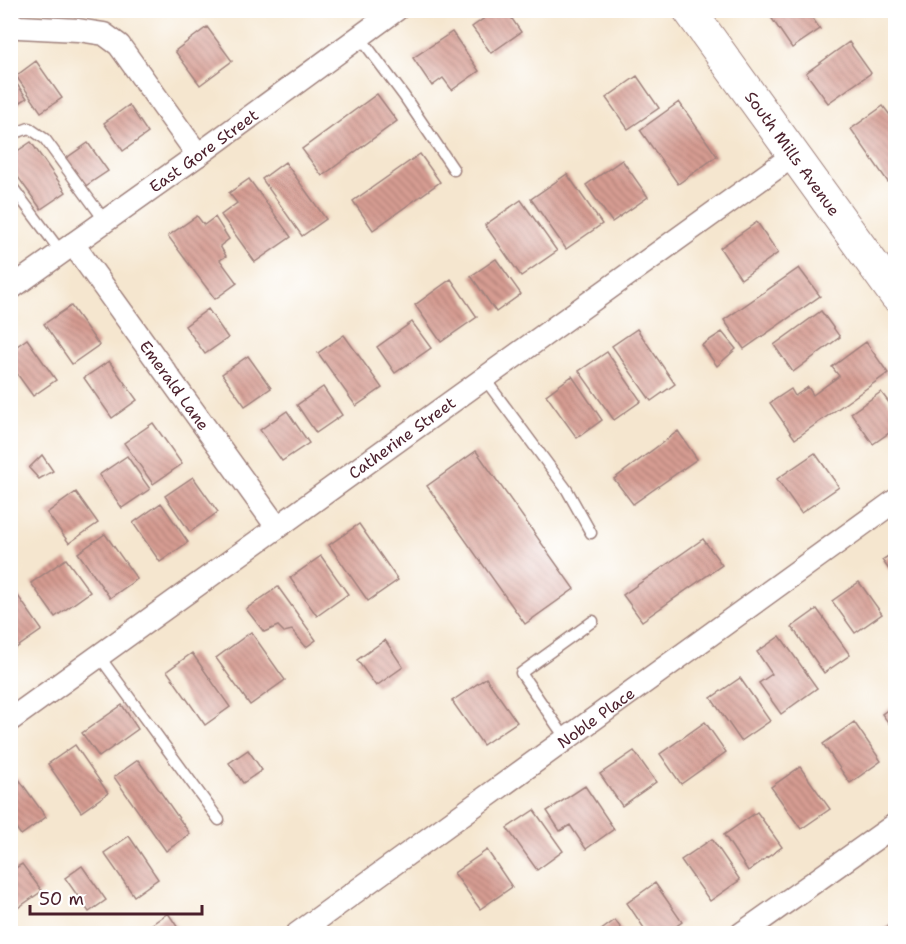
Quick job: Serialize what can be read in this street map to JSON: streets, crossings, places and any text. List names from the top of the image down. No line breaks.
{"streets":{"street":["East Gore Street","South Mills Avenue","Emerald Lane","Catherine Street","Noble Place"]},"crossings":[["East Gore Street","Emerald Lane"],["South Mills Avenue","Catherine Street"],["Emerald Lane","Catherine Street"]],"scale_bar":"50 m"}
